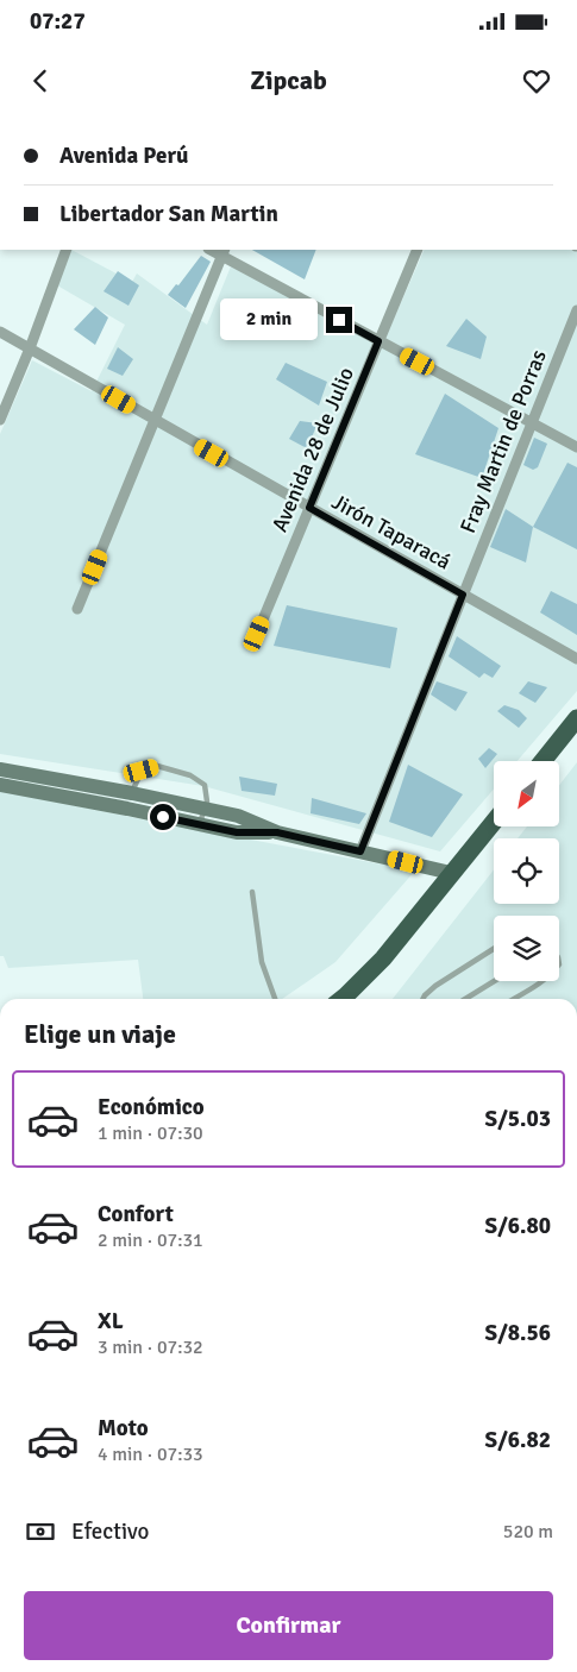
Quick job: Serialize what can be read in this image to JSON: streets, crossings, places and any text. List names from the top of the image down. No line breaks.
{"streets":{"street":["Fray Martin de Porras","Avenida 28 de Julio","Jirón Taparacá"]},"crossings":[["Fray Martin de Porras","Jirón Taparacá"],["Avenida 28 de Julio","Jirón Taparacá"]],"north":"bottom left","page":{"status":"07:27","header":"Zipcab","banner":["Avenida Perú","Libertador San Martin"],"bubble":"2 min","heading":"Elige un viaje","list":[{"name":"Económico","note":"1 min · 07:30","value":"S/5.03"},{"name":"Confort","note":"2 min · 07:31","value":"S/6.80"},{"name":"XL","note":"3 min · 07:32","value":"S/8.56"},{"name":"Moto","note":"4 min · 07:33","value":"S/6.82"}],"pay":["Efectivo","520 m"],"buttons":"Confirmar"}}
